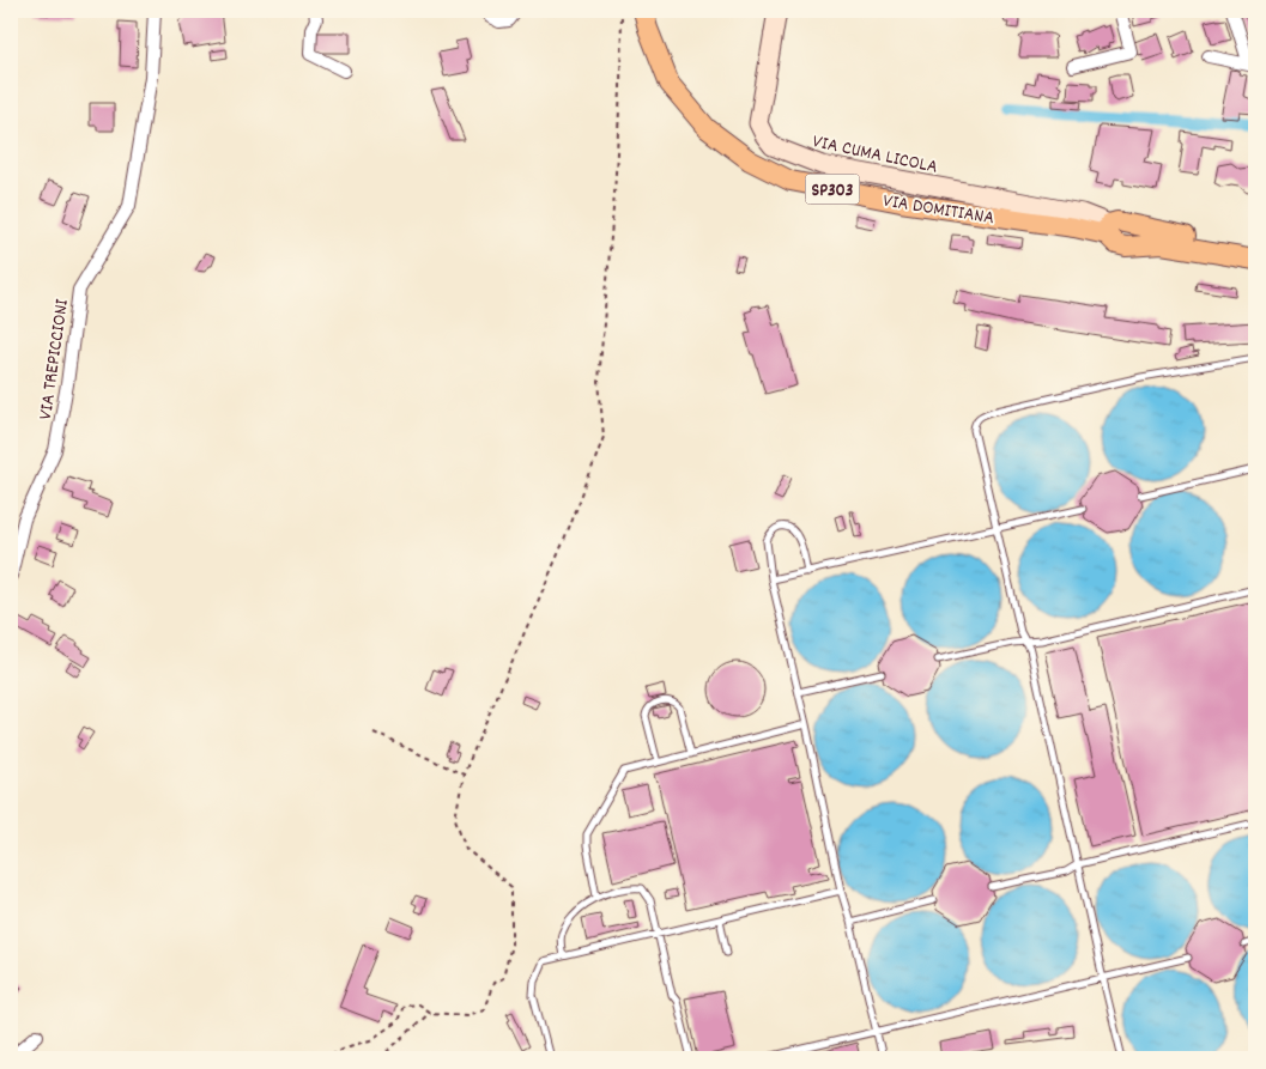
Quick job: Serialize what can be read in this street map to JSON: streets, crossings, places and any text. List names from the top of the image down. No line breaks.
{"streets":{"main road":["SP303","VIA DOMITIANA"],"street":["VIA CUMA LICOLA","VIA TREPICCIONI"]},"crossings":[["VIA CUMA LICOLA","VIA DOMITIANA"]]}
